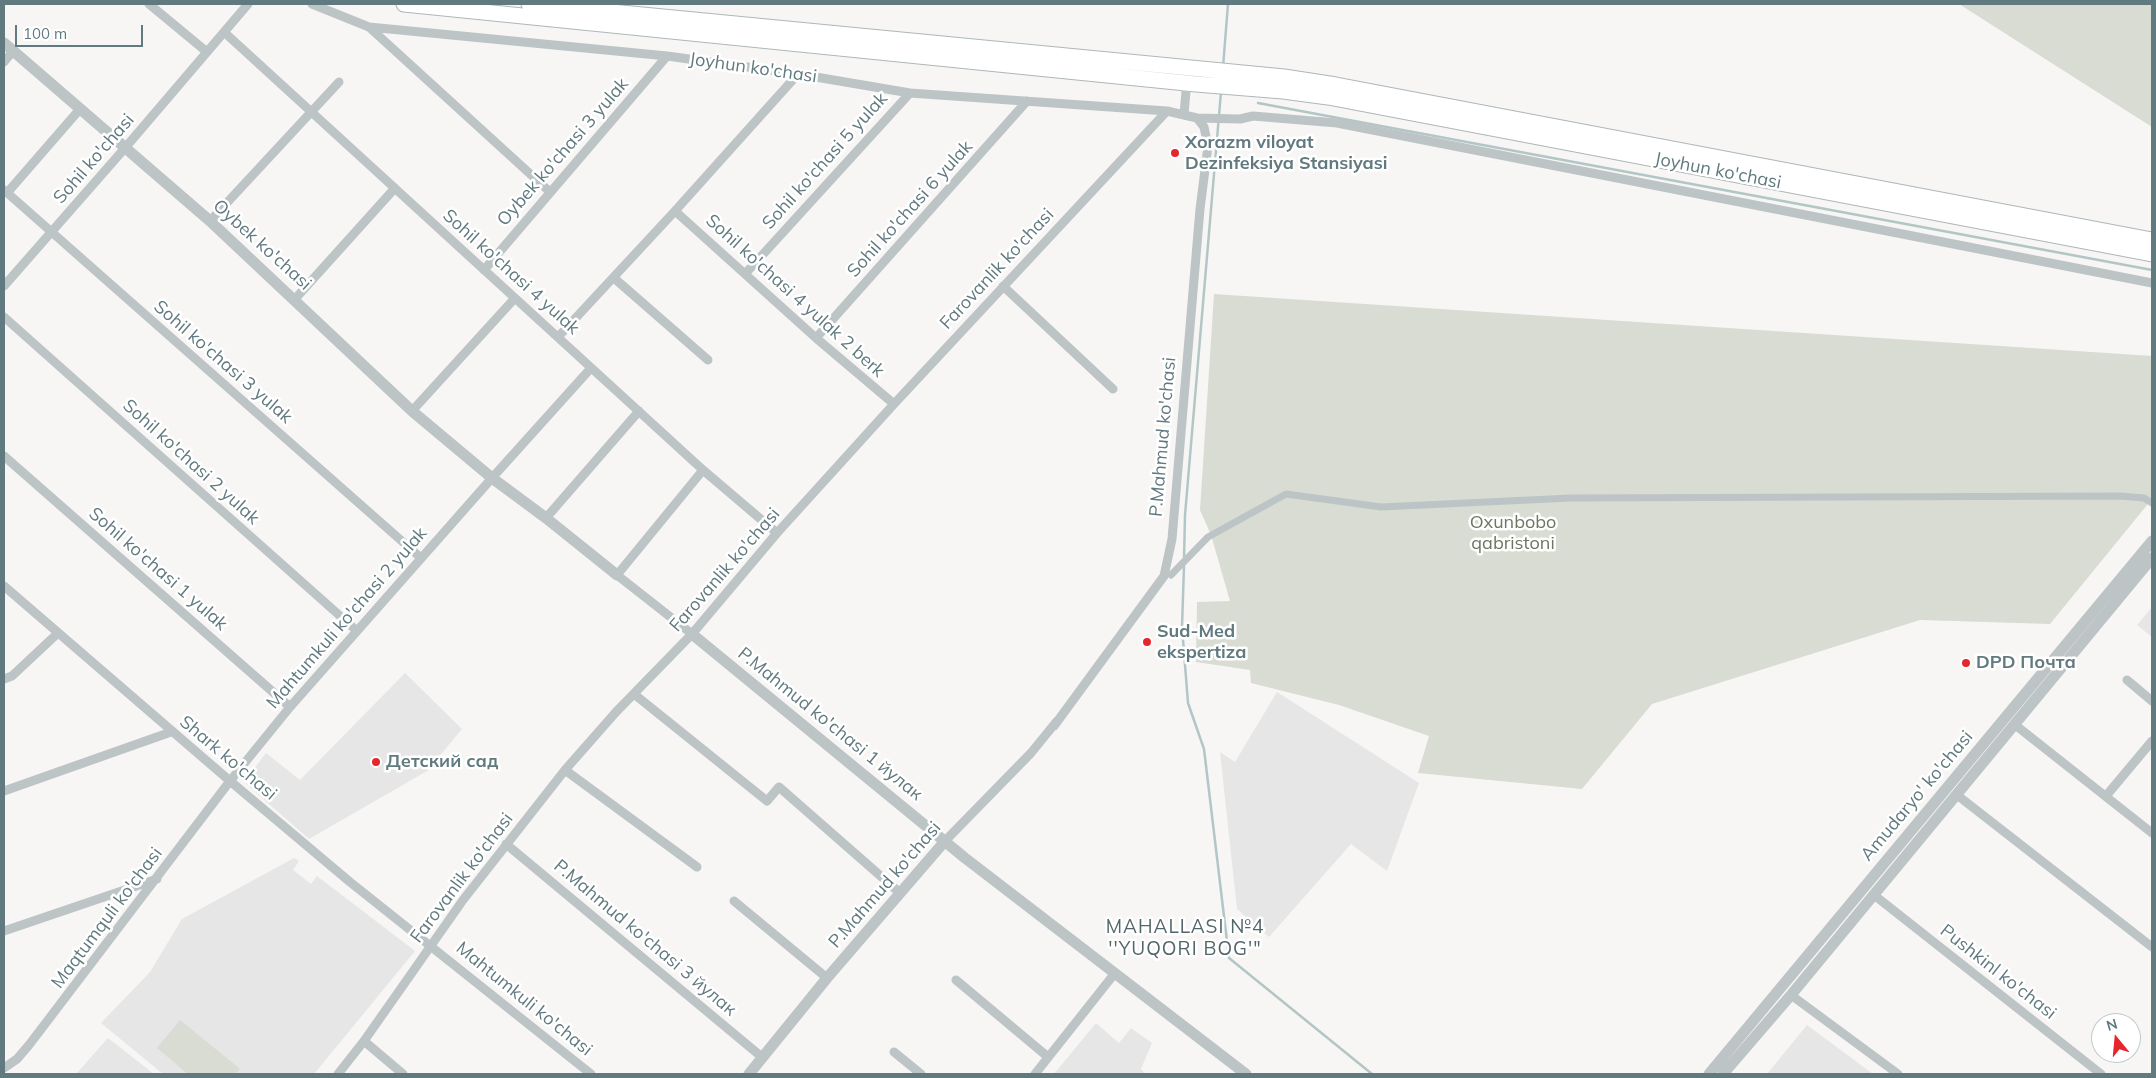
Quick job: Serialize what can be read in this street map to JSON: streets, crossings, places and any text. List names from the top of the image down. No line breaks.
{"streets":{"main road":["Joyhun ko'chasi"],"street":["Oybek ko'chasi 3 yulak","Sohil ko'chasi","Sohil ko'chasi 5 yulak","Sohil ko'chasi 6 yulak","Oybek ko'chasi","Farovanlik ko'chasi","Sohil ko'chasi 4 yulak","Sohil ko'chasi 4 yulak 2 berk","Sohil ko'chasi 3 yulak","P.Mahmud ko'chasi","Sohil ko'chasi 2 yulak","Sohil ko'chasi 1 yulak","Mahtumkuli ko'chasi 2 yulak","P.Mahmud ko'chasi 1 йулак","Shark ko'chasi","Amudaryo' ko'chasi","Maqtumquli ko'chasi","P.Mahmud ko'chasi 3 йулак","Pushkinl ko'chasi","Mahtumkuli ko'chasi"]},"crossings":[["Joyhun ko'chasi","Oybek ko'chasi 3 yulak"],["Joyhun ko'chasi","Sohil ko'chasi 5 yulak"],["Joyhun ko'chasi","Sohil ko'chasi 6 yulak"],["Joyhun ko'chasi","Farovanlik ko'chasi"],["Joyhun ko'chasi","P.Mahmud ko'chasi"],["Oybek ko'chasi 3 yulak","Sohil ko'chasi 4 yulak"],["Sohil ko'chasi","Oybek ko'chasi"],["Sohil ko'chasi","Sohil ko'chasi 4 yulak"],["Sohil ko'chasi","Sohil ko'chasi 3 yulak"],["Sohil ko'chasi 5 yulak","Sohil ko'chasi 4 yulak 2 berk"],["Sohil ko'chasi 6 yulak","Sohil ko'chasi 4 yulak 2 berk"],["Oybek ko'chasi","Farovanlik ko'chasi"],["Oybek ko'chasi","Mahtumkuli ko'chasi 2 yulak"],["Oybek ko'chasi","P.Mahmud ko'chasi 1 йулак"],["Farovanlik ko'chasi","Sohil ko'chasi 4 yulak"],["Farovanlik ko'chasi","Sohil ko'chasi 4 yulak 2 berk"],["Farovanlik ko'chasi","P.Mahmud ko'chasi 1 йулак"],["Farovanlik ko'chasi","Shark ko'chasi"],["Farovanlik ko'chasi","P.Mahmud ko'chasi 3 йулак"],["Farovanlik ko'chasi","Mahtumkuli ko'chasi"],["Sohil ko'chasi 3 yulak","Mahtumkuli ko'chasi 2 yulak"],["P.Mahmud ko'chasi","P.Mahmud ko'chasi 1 йулак"],["P.Mahmud ko'chasi","P.Mahmud ko'chasi 3 йулак"],["Sohil ko'chasi 2 yulak","Mahtumkuli ko'chasi 2 yulak"],["Sohil ko'chasi 1 yulak","Mahtumkuli ko'chasi 2 yulak"],["Mahtumkuli ko'chasi 2 yulak","Shark ko'chasi"],["Mahtumkuli ko'chasi 2 yulak","Maqtumquli ko'chasi"],["Shark ko'chasi","Maqtumquli ko'chasi"],["Shark ko'chasi","Mahtumkuli ko'chasi"]],"districts":["MAHALLASI №4 ''YUQORI BOG'\""],"parks":["Oxunbobo qabristoni"],"places":["Xorazm viloyat Dezinfeksiya Stansiyasi","Sud-Med ekspertiza","DPD Почта","Детский сад"],"scale_bar":"100 m","north":"top"}
